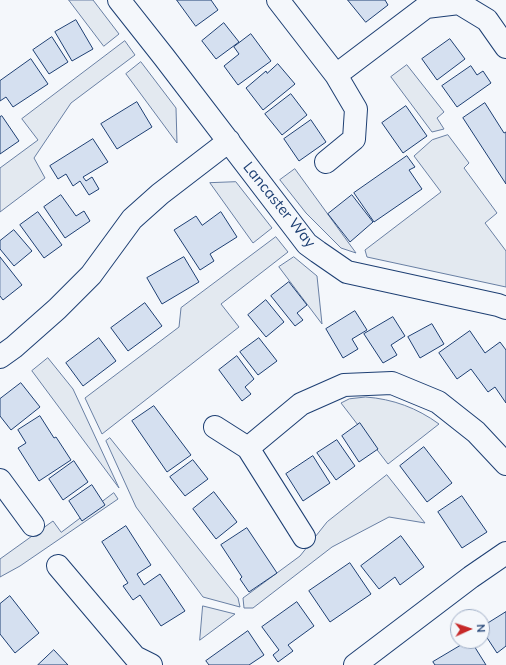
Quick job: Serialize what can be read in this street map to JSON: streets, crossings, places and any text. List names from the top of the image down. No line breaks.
{"streets":{"street":["Lancaster Way"]},"north":"right"}
